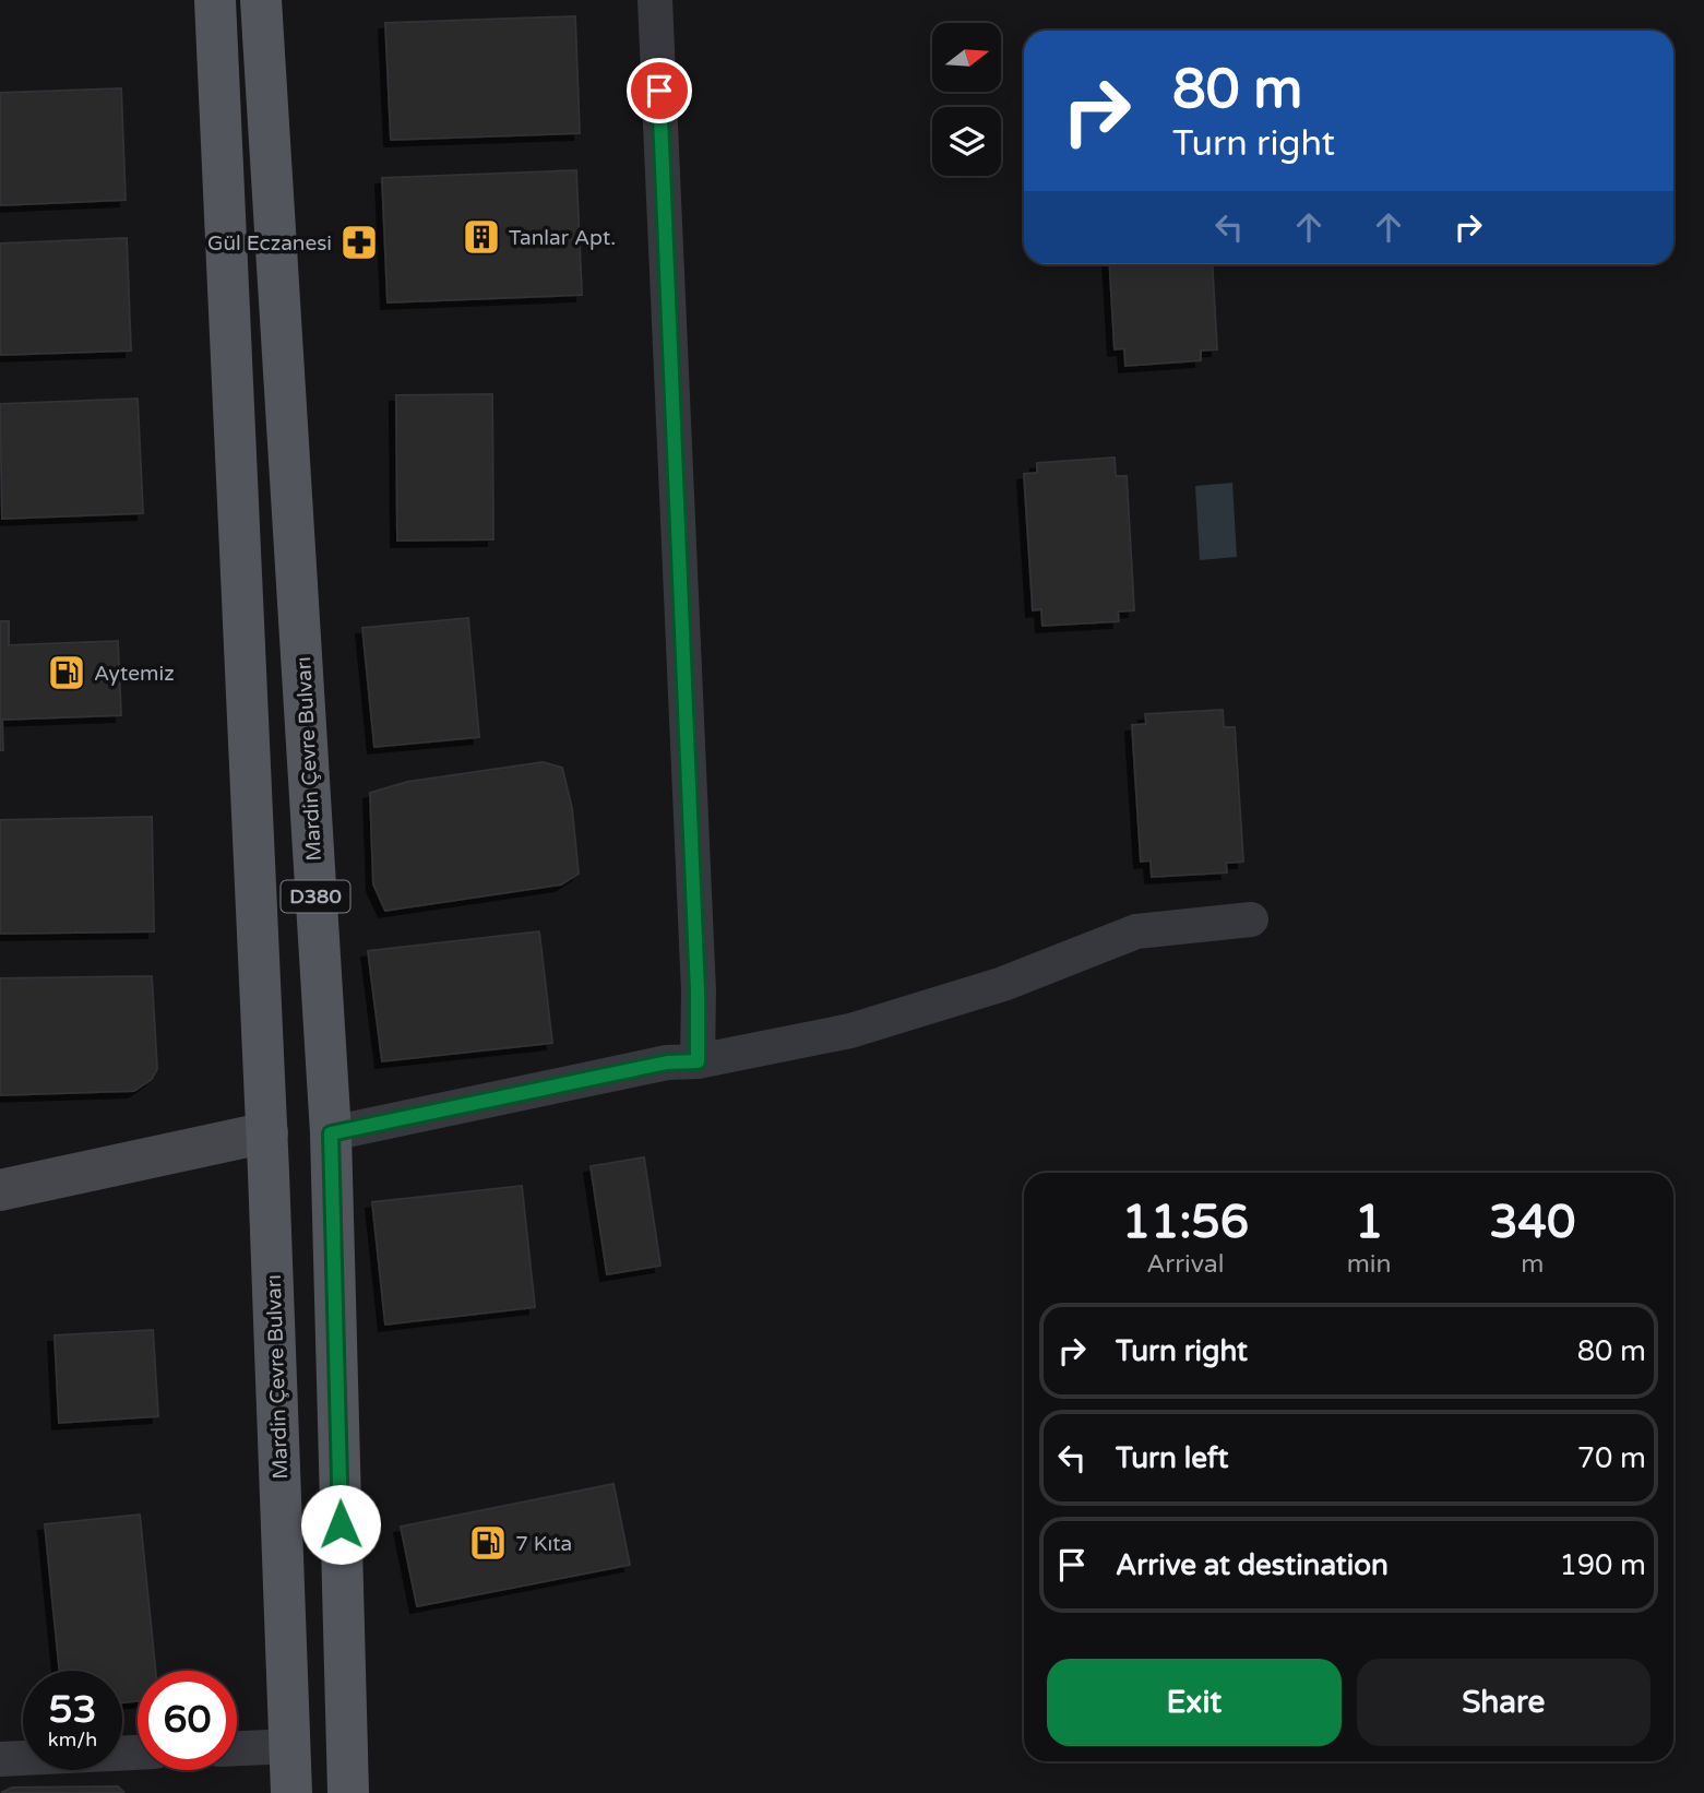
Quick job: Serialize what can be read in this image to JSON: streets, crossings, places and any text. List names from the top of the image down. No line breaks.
{"streets":{"main road":["Mardin Çevre Bulvarı","D380"]},"places":{"building":["Tanlar Apt."],"pharmacy":["Gül Eczanesi"],"fuel station":["Aytemiz","7 Kıta"]},"north":"right","page":{"turn":["80 m","Turn right"],"eta":["11:56","Arrival","1","min","340","m"],"list":[{"name":"Turn right","value":"80 m"},{"name":"Turn left","value":"70 m"},{"name":"Arrive at destination","value":"190 m"}],"buttons":["Exit","Share"],"speed":"53 km/h","limit":"60"}}
